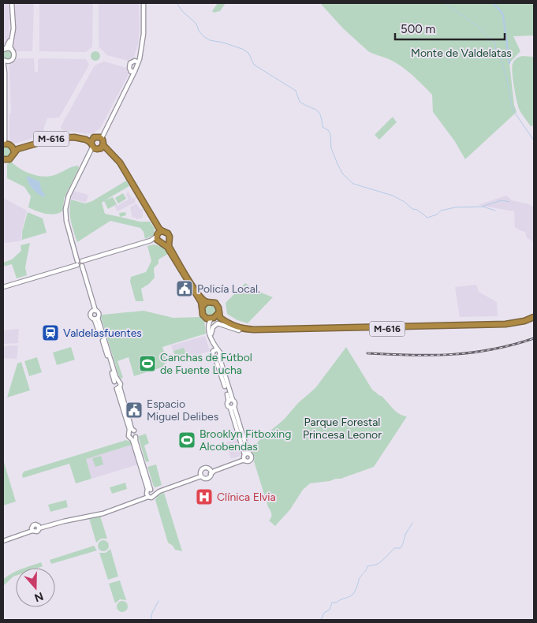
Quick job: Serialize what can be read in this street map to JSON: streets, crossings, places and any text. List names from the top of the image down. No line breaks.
{"streets":{"highway":["M-616"]},"parks":["Monte de Valdelatas","Parque Forestal Princesa Leonor"],"places":{"public building":["Policía Local.","Espacio Miguel Delibes"],"station":["Valdelasfuentes"],"sports":["Canchas de Fútbol de Fuente Lucha","Brooklyn Fitboxing Alcobendas"],"hospital":["Clínica Elvia"]},"scale_bar":"500 m","north":"bottom"}
